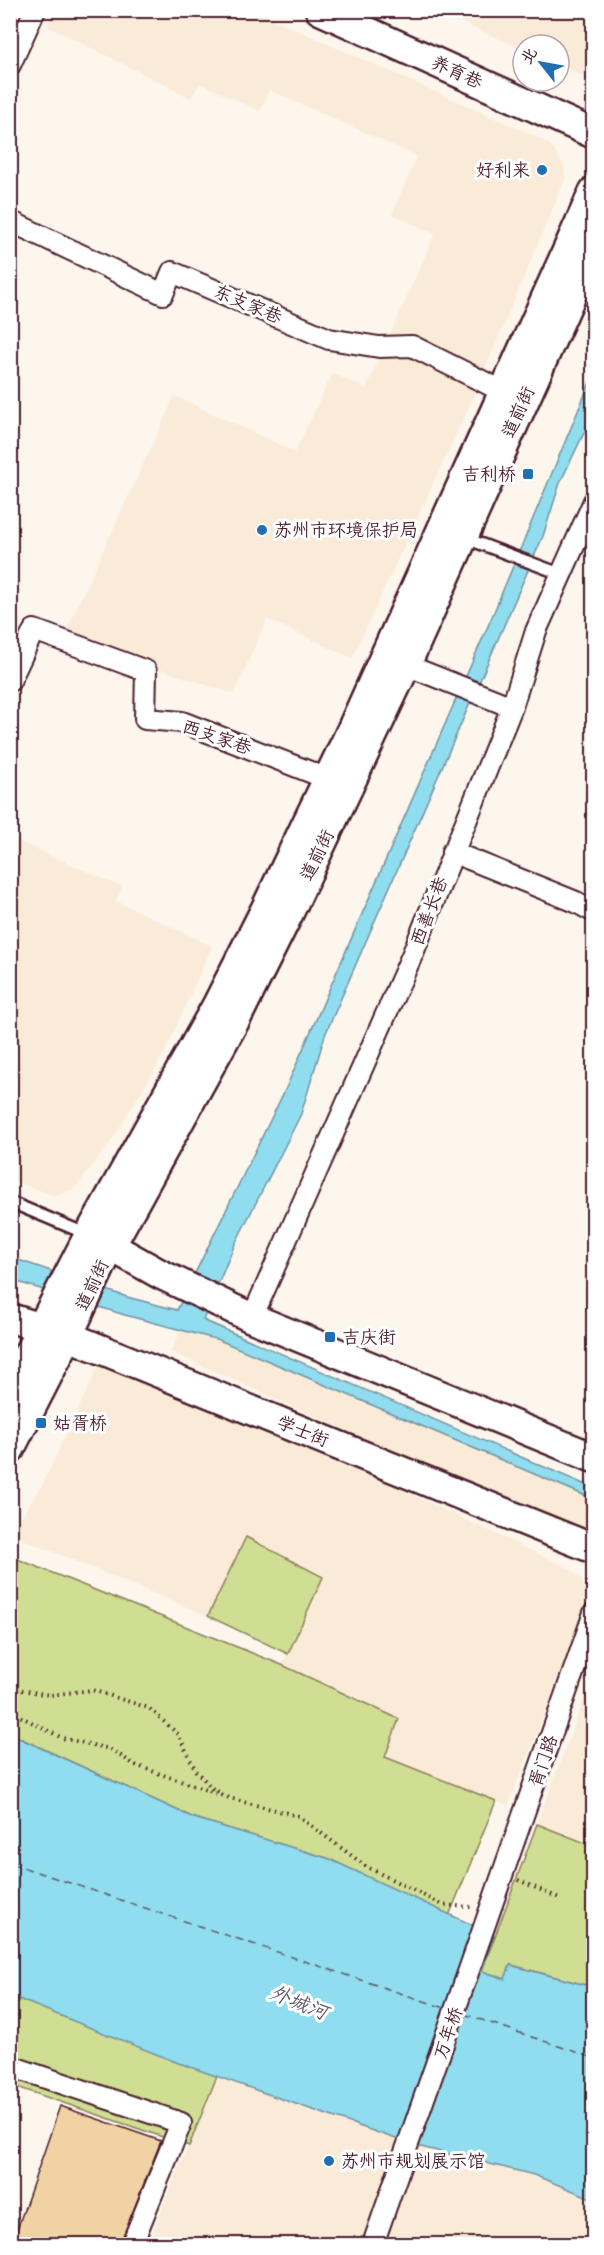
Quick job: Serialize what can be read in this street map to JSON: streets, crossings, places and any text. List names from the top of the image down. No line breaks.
{"streets":{"main road":["养育巷","道前街","学士街"],"street":["东支家巷","西支家巷","西善长巷","胥门路","万年桥"]},"crossings":[["东支家巷","道前街"],["道前街","西支家巷"],["道前街","学士街"],["胥门路","万年桥"]],"water":["外城河"],"places":{"other":["好利来","苏州市环境保护局","苏州市规划展示馆"],"transit":["吉利桥","吉庆街","姑胥桥"]},"north":"top left"}
